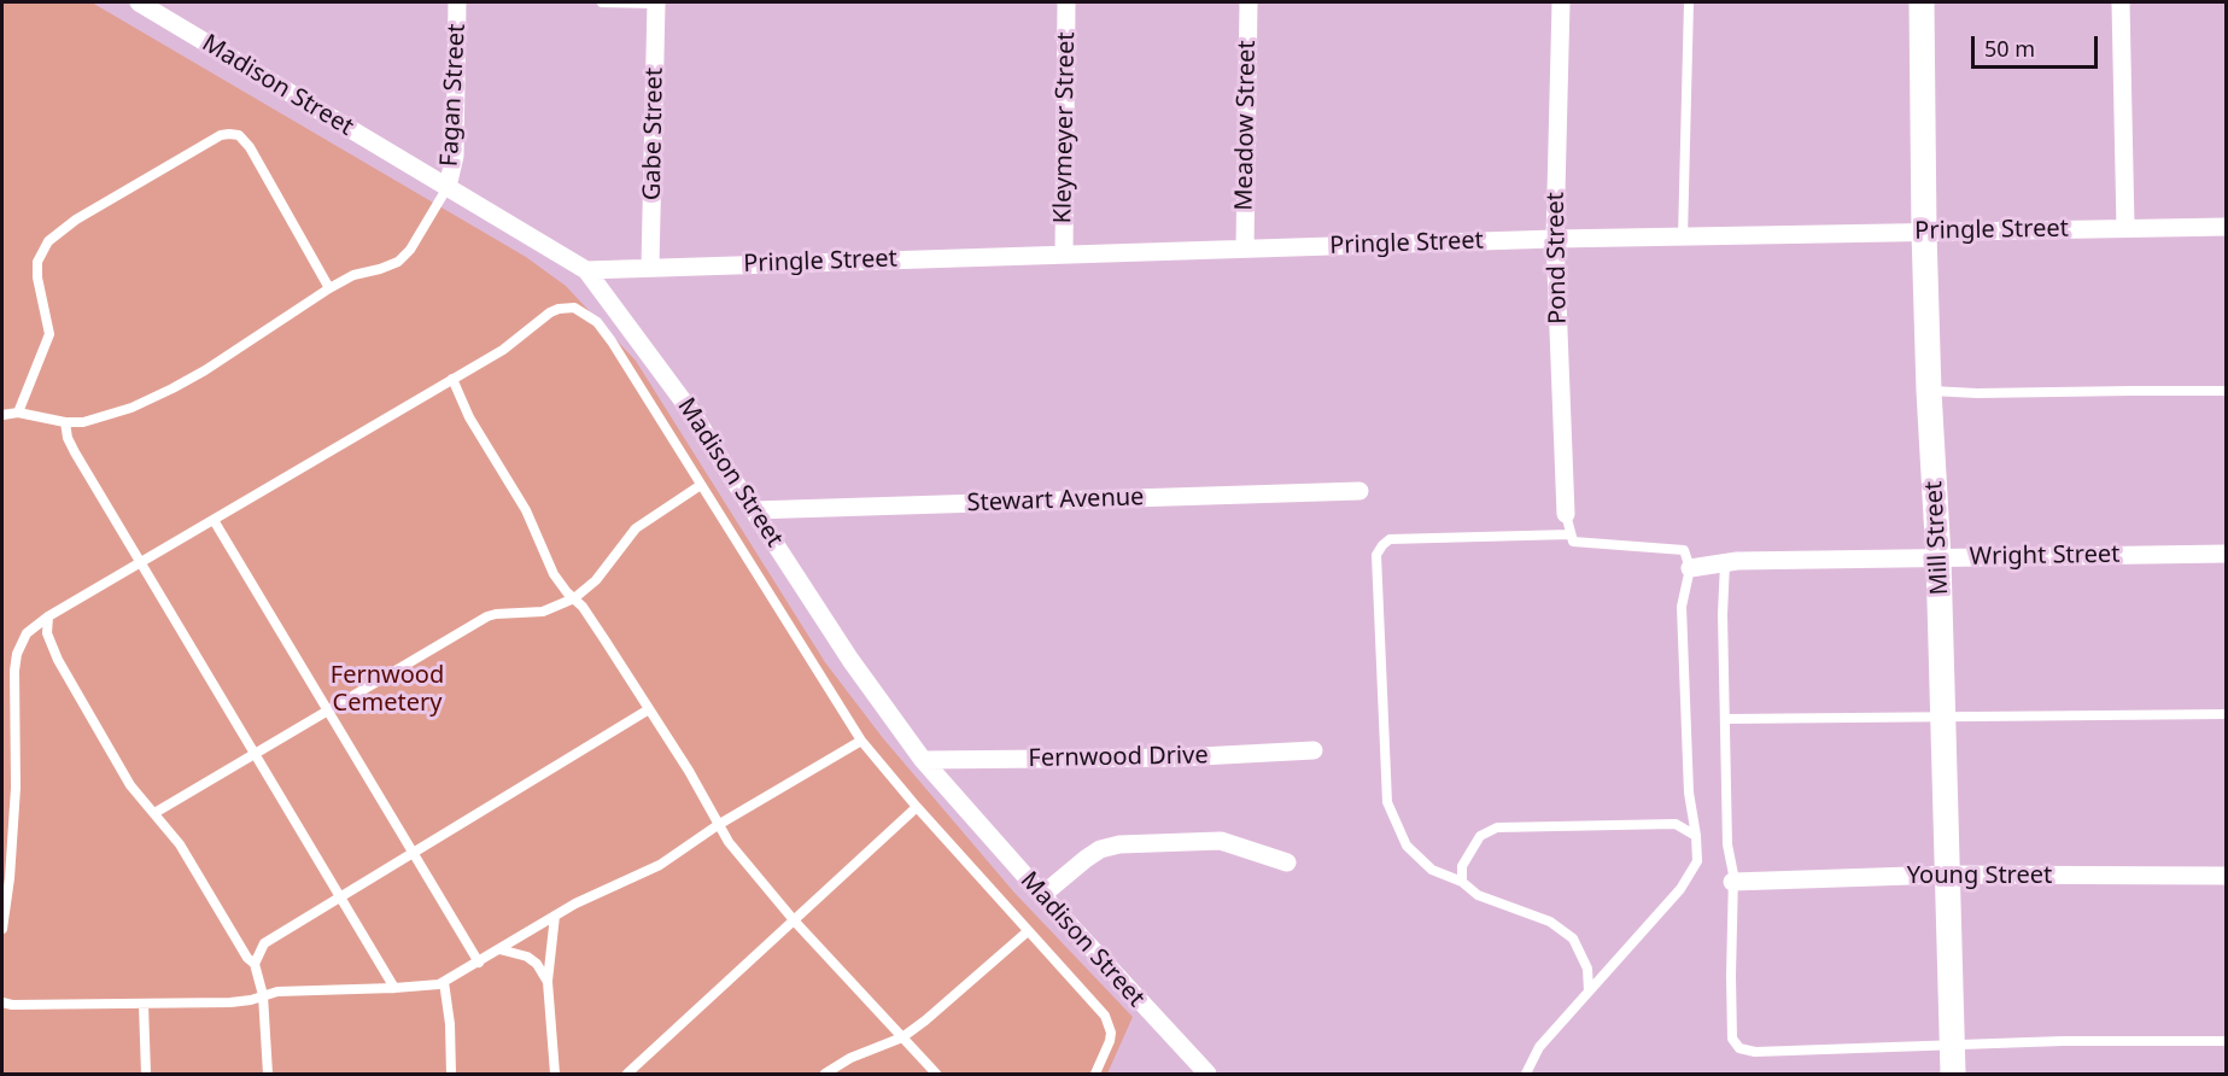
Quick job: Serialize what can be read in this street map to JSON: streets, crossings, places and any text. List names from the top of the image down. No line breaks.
{"streets":{"street":["Madison Street","Fagan Street","Meadow Street","Kleymeyer Street","Gabe Street","Pringle Street","Pond Street","Stewart Avenue","Mill Street","Wright Street","Fernwood Drive","Young Street"]},"crossings":[["Madison Street","Fagan Street"],["Madison Street","Pringle Street"],["Madison Street","Stewart Avenue"],["Madison Street","Fernwood Drive"],["Meadow Street","Pringle Street"],["Kleymeyer Street","Pringle Street"],["Gabe Street","Pringle Street"],["Pringle Street","Pond Street"],["Pringle Street","Mill Street"],["Mill Street","Wright Street"],["Mill Street","Young Street"]],"parks":["Fernwood Cemetery"],"scale_bar":"50 m"}
